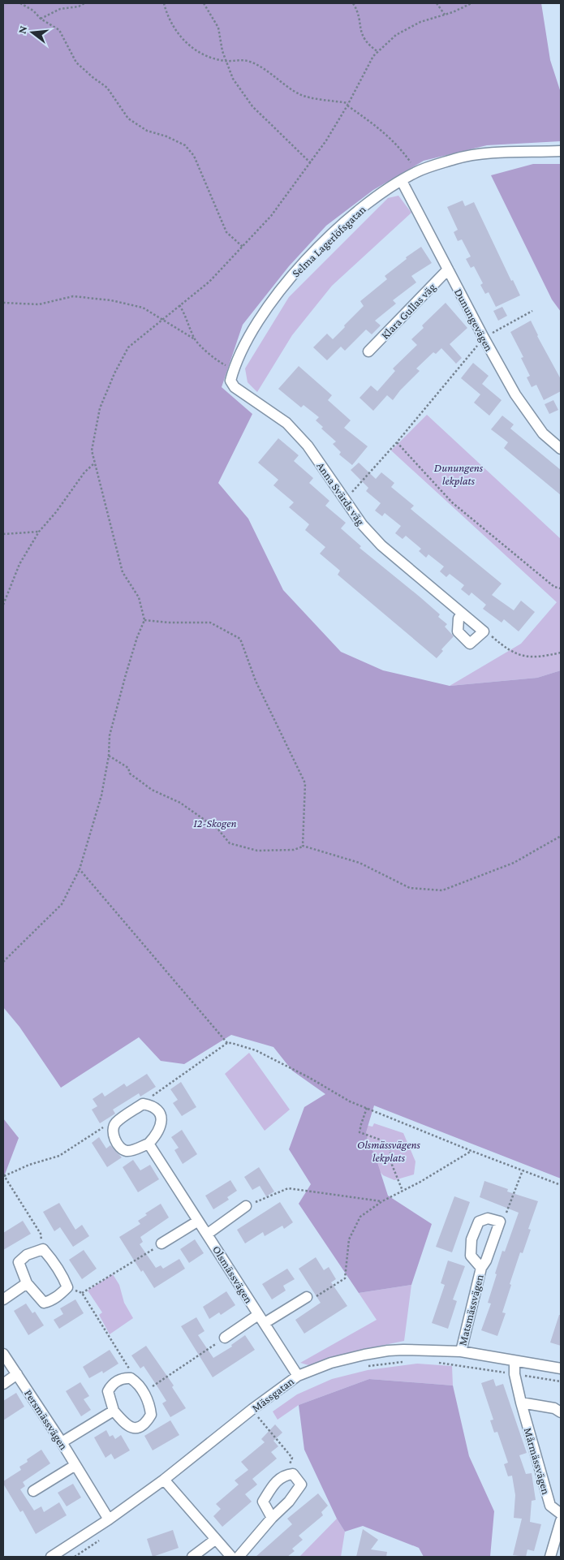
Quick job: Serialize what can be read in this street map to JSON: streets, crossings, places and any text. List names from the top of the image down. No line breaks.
{"streets":{"street":["Selma Lagerlöfsgatan","Klara Gullas väg","Dunungevägen","Anna Svärds väg","Olsmässvägen","Matsmässvägen","Mässgatan","Persmässvägen","Mårmässvägen"]},"crossings":[["Selma Lagerlöfsgatan","Dunungevägen"],["Selma Lagerlöfsgatan","Anna Svärds väg"],["Klara Gullas väg","Dunungevägen"],["Olsmässvägen","Mässgatan"],["Matsmässvägen","Mässgatan"],["Mässgatan","Persmässvägen"],["Mässgatan","Mårmässvägen"]],"parks":["Dunungens lekplats","I2-Skogen","Olsmässvägens lekplats"],"north":"left"}
